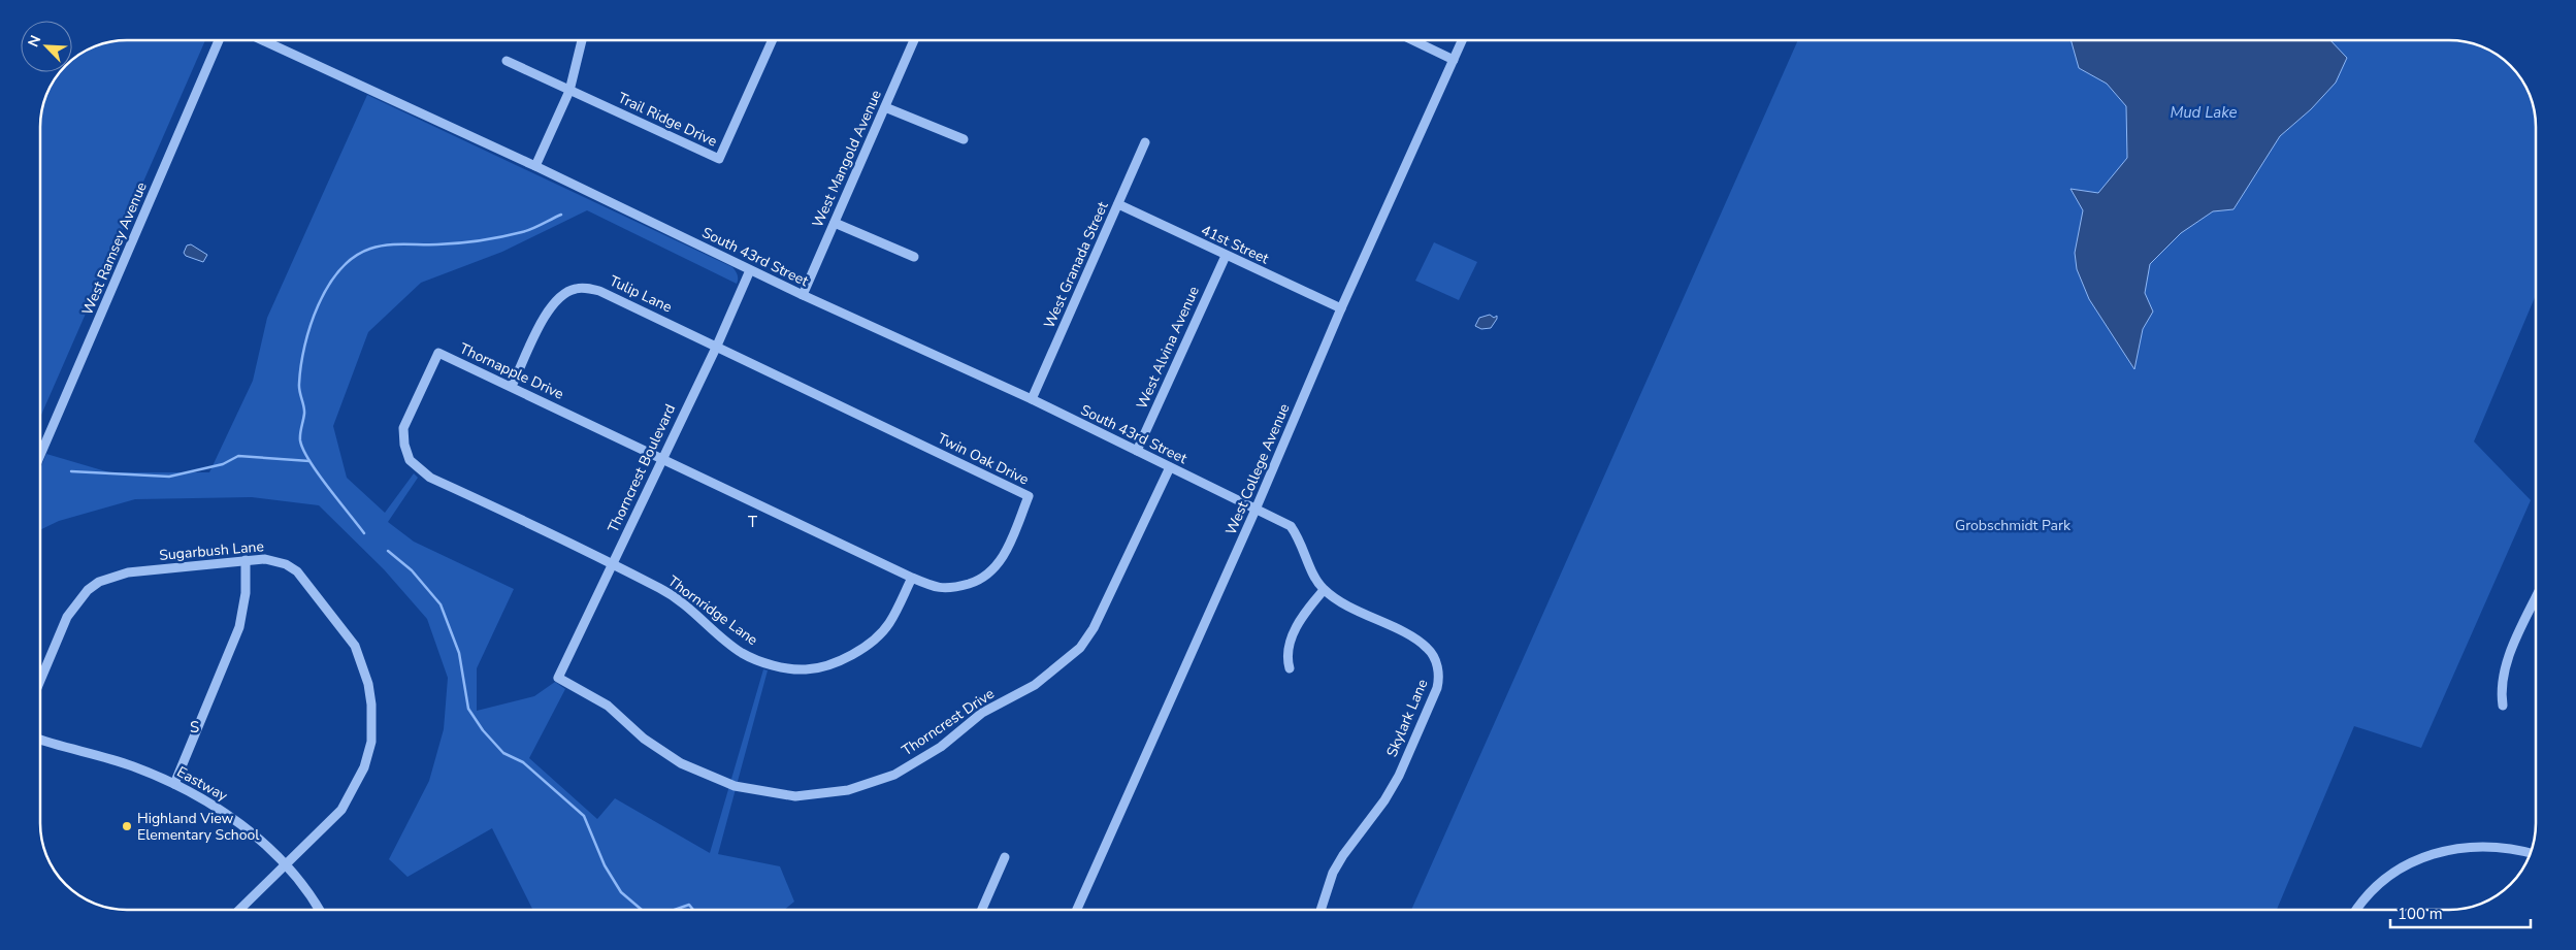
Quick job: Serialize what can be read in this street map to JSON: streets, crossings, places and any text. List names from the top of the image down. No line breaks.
{"streets":{"street":["Trail Ridge Drive","West Mangold Avenue","41st Street","West Ramsey Avenue","South 43rd Street","West Granada Street","Tulip Lane","West Alvina Avenue","Thornapple Drive","Twin Oak Drive","Thorncrest Boulevard","West College Avenue","Sugarbush Lane","Thornridge Lane","Skylark Lane","Thorncrest Drive","Eastway"]},"crossings":[["West Mangold Avenue","South 43rd Street"],["41st Street","West Granada Street"],["41st Street","West Alvina Avenue"],["41st Street","West College Avenue"],["South 43rd Street","West Granada Street"],["South 43rd Street","West Alvina Avenue"],["South 43rd Street","Thorncrest Boulevard"],["South 43rd Street","West College Avenue"],["South 43rd Street","Skylark Lane"],["South 43rd Street","Thorncrest Drive"],["Tulip Lane","Thornapple Drive"],["Tulip Lane","Twin Oak Drive"],["Tulip Lane","Thorncrest Boulevard"],["Thornapple Drive","Twin Oak Drive"],["Thornapple Drive","Thorncrest Boulevard"],["Thornapple Drive","Thornridge Lane"],["Twin Oak Drive","Thorncrest Boulevard"],["Twin Oak Drive","Thornridge Lane"],["Thorncrest Boulevard","Thornridge Lane"],["Thorncrest Boulevard","Thorncrest Drive"],["West College Avenue","Skylark Lane"],["Sugarbush Lane","Eastway"]],"districts":["T","S"],"water":["Mud Lake"],"parks":["Grobschmidt Park"],"places":["Highland View Elementary School"],"scale_bar":"100 m","north":"top left"}
